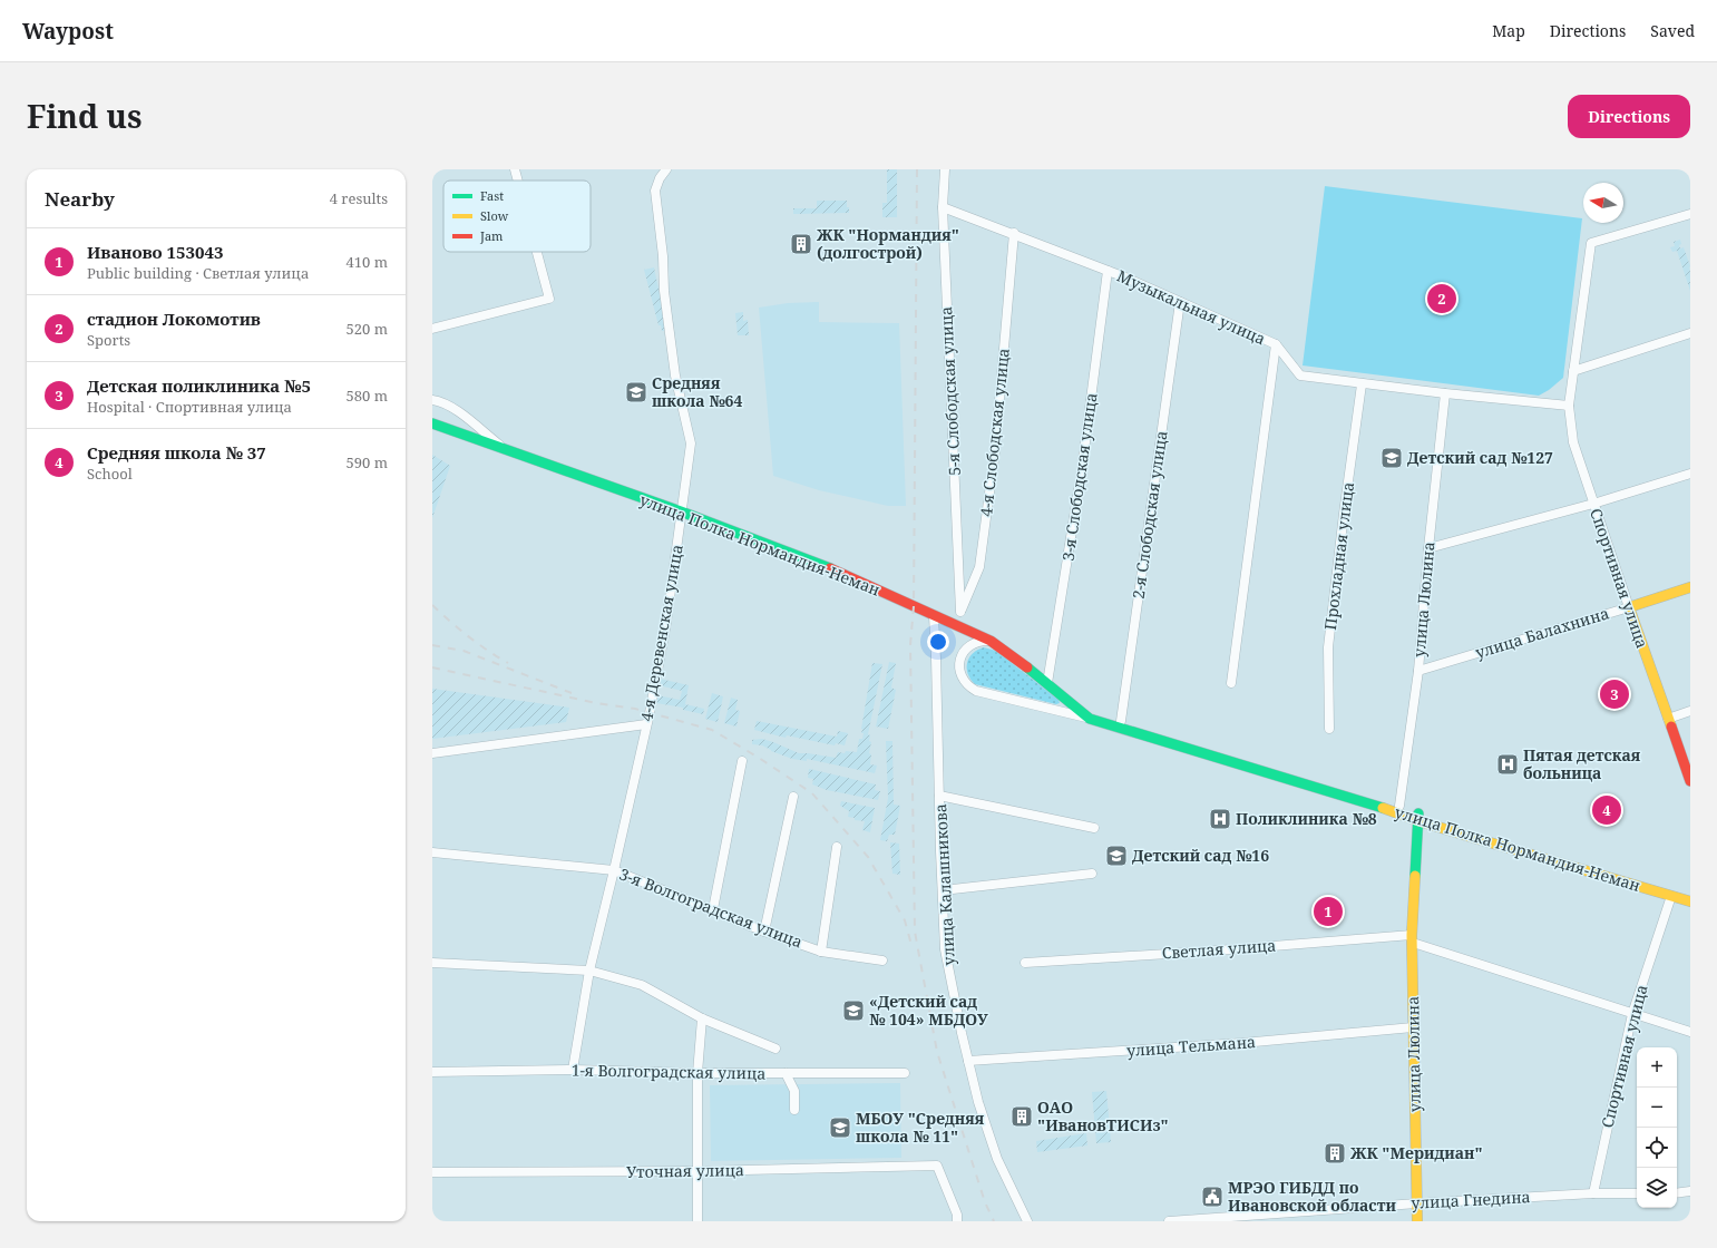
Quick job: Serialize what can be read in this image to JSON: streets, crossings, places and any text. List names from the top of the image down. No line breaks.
{"streets":{"street":["Музыкальная улица","5-я Слободская улица","4-я Слободская улица","3-я Слободская улица","2-я Слободская улица","улица Полка Нормандия-Неман","Прохладная улица","Спортивная улица","улица Люлина","4-я Деревенская улица","улица Балахнина","улица Калашникова","3-я Волгоградская улица","Светлая улица","улица Тельмана","1-я Волгоградская улица","Уточная улица","улица Гнедина"]},"crossings":[["Музыкальная улица","5-я Слободская улица"],["Музыкальная улица","4-я Слободская улица"],["Музыкальная улица","3-я Слободская улица"],["Музыкальная улица","2-я Слободская улица"],["Музыкальная улица","Прохладная улица"],["Музыкальная улица","Спортивная улица"],["Музыкальная улица","улица Люлина"],["5-я Слободская улица","4-я Слободская улица"],["4-я Слободская улица","улица Полка Нормандия-Неман"],["3-я Слободская улица","улица Полка Нормандия-Неман"],["2-я Слободская улица","улица Полка Нормандия-Неман"],["улица Полка Нормандия-Неман","Спортивная улица"],["улица Полка Нормандия-Неман","улица Люлина"],["улица Полка Нормандия-Неман","4-я Деревенская улица"],["улица Полка Нормандия-Неман","улица Калашникова"],["Спортивная улица","улица Балахнина"],["Спортивная улица","улица Гнедина"],["улица Люлина","улица Балахнина"],["улица Люлина","Светлая улица"],["улица Люлина","улица Тельмана"],["улица Люлина","улица Гнедина"],["4-я Деревенская улица","3-я Волгоградская улица"],["4-я Деревенская улица","1-я Волгоградская улица"],["улица Калашникова","улица Тельмана"]],"places":{"building":["ЖК \"Нормандия\" (долгострой)","ОАО \"ИвановТИСИз\"","ЖК \"Меридиан\""],"school or university":["Средняя школа №64","Детский сад №127","Детский сад №16","«Детский сад № 104» МБДОУ","МБОУ \"Средняя школа № 11\""],"hospital":["Пятая детская больница","Поликлиника №8"],"public building":["МРЭО ГИБДД по Ивановской области"]},"legend":["Fast","Slow","Jam"],"north":"left","page":{"header":"Waypost","nav":["Map","Directions","Saved"],"title":"Find us","buttons":"Directions","heading":["Nearby","4 results"],"list":[{"mark":"1","name":"Иваново 153043","note":"Public building · Светлая улица","value":"410 m"},{"mark":"2","name":"стадион Локомотив","note":"Sports","value":"520 m"},{"mark":"3","name":"Детская поликлиника №5","note":"Hospital · Спортивная улица","value":"580 m"},{"mark":"4","name":"Средняя школа № 37","note":"School","value":"590 m"}],"pins":["2","3","4","1"],"map_buttons":["+","−"]}}
